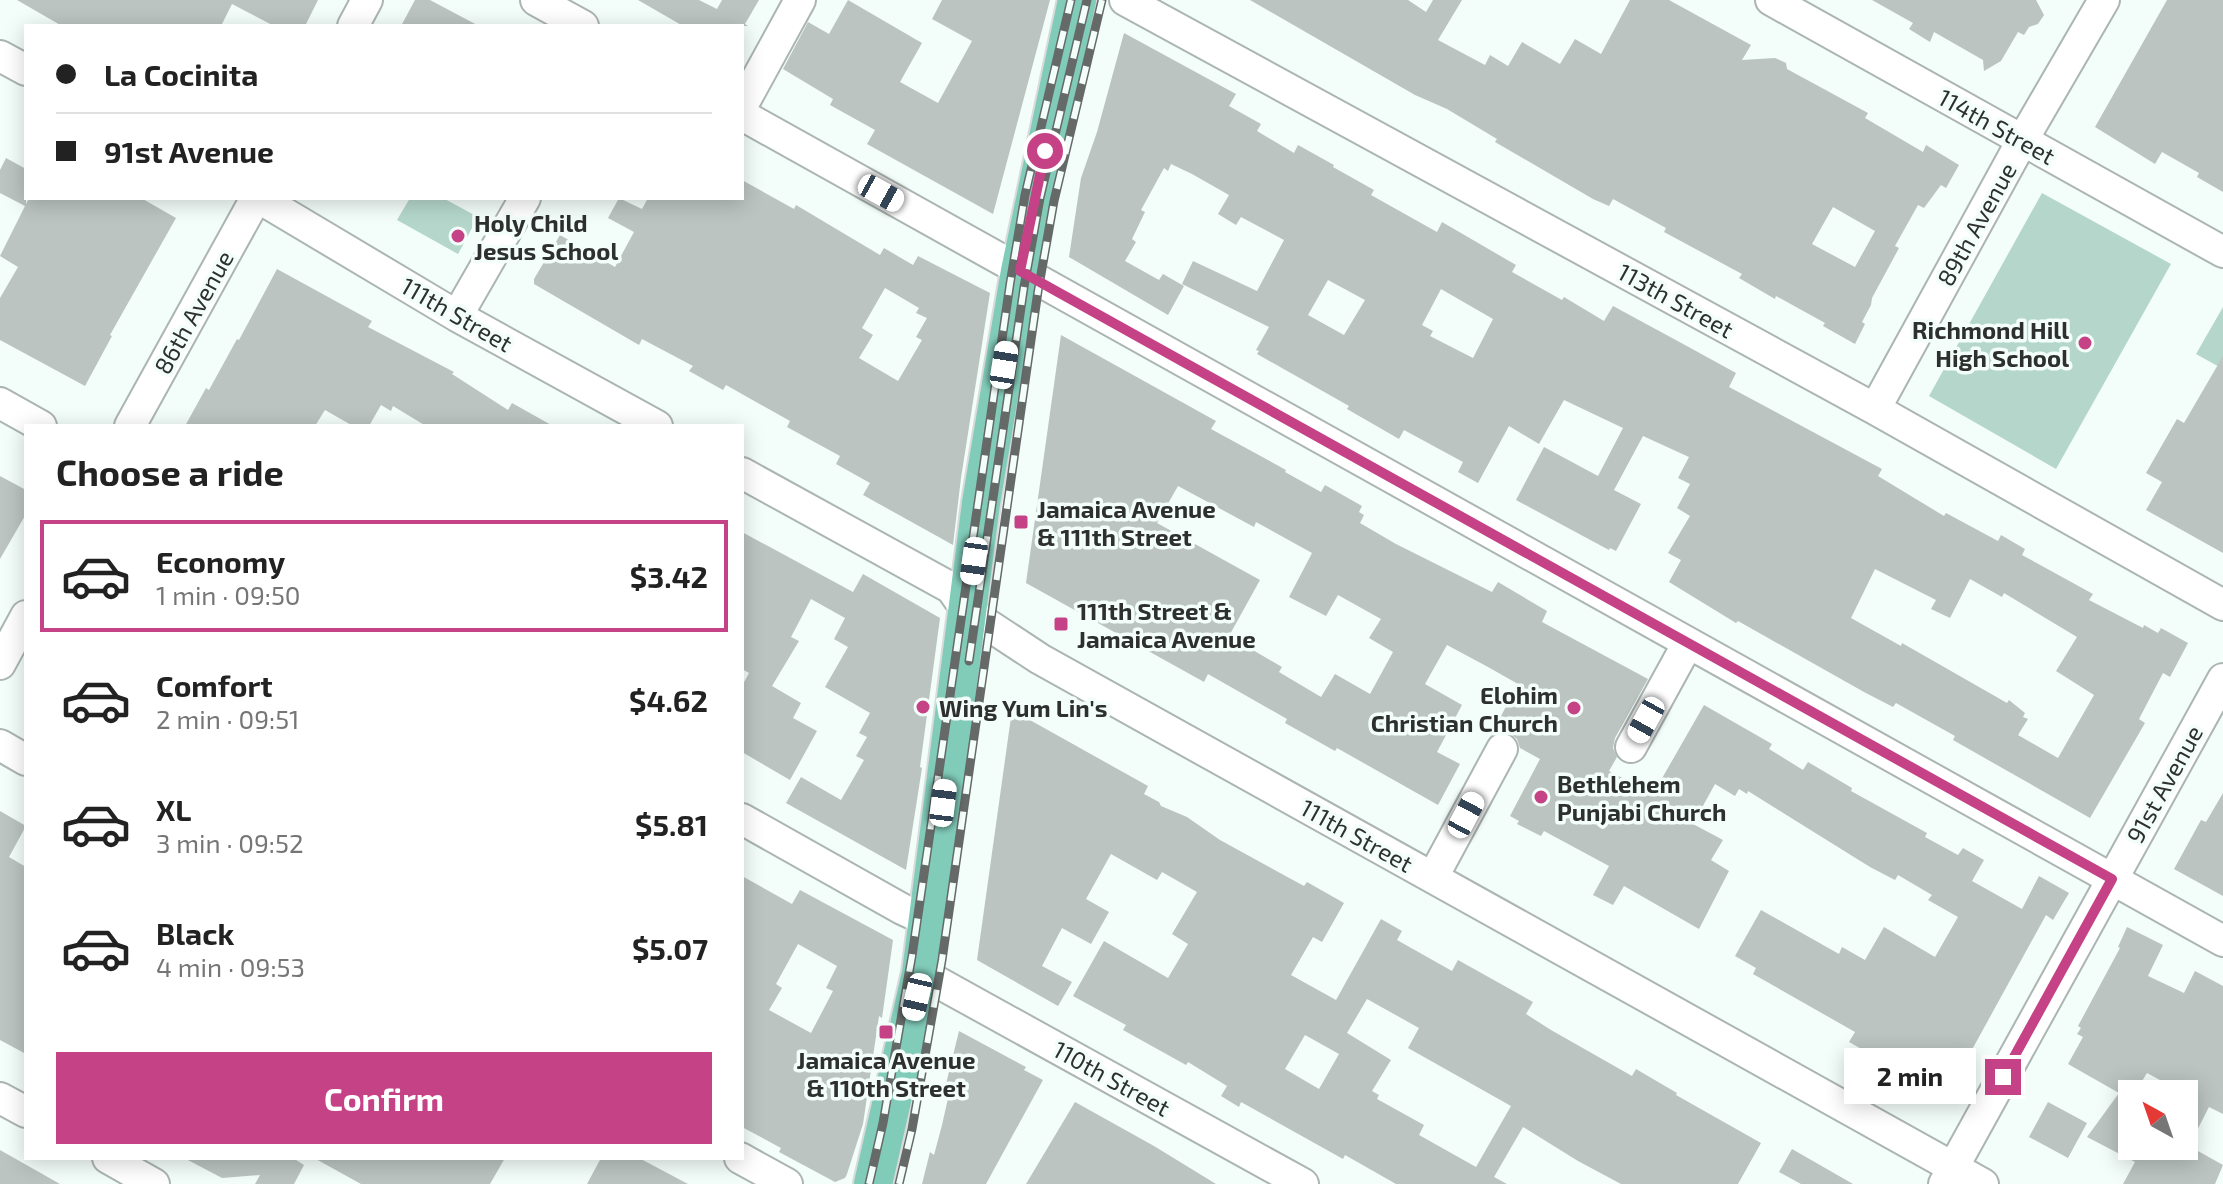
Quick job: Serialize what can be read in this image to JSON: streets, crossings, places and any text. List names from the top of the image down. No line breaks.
{"streets":{"street":["114th Street","89th Avenue","113th Street","86th Avenue","111th Street","91st Avenue","110th Street"]},"crossings":[["114th Street","89th Avenue"],["89th Avenue","113th Street"],["111th Street","91st Avenue"]],"places":{"other":["Holy Child Jesus School","Richmond Hill High School","Wing Yum Lin's","Elohim Christian Church","Bethlehem Punjabi Church"],"transit":["Jamaica Avenue & 111th Street","111th Street & Jamaica Avenue","Jamaica Avenue & 110th Street"]},"north":"top left","page":{"banner":["La Cocinita","91st Avenue"],"heading":"Choose a ride","list":[{"name":"Economy","note":"1 min · 09:50","value":"$3.42"},{"name":"Comfort","note":"2 min · 09:51","value":"$4.62"},{"name":"XL","note":"3 min · 09:52","value":"$5.81"},{"name":"Black","note":"4 min · 09:53","value":"$5.07"}],"buttons":"Confirm","bubble":"2 min"}}
